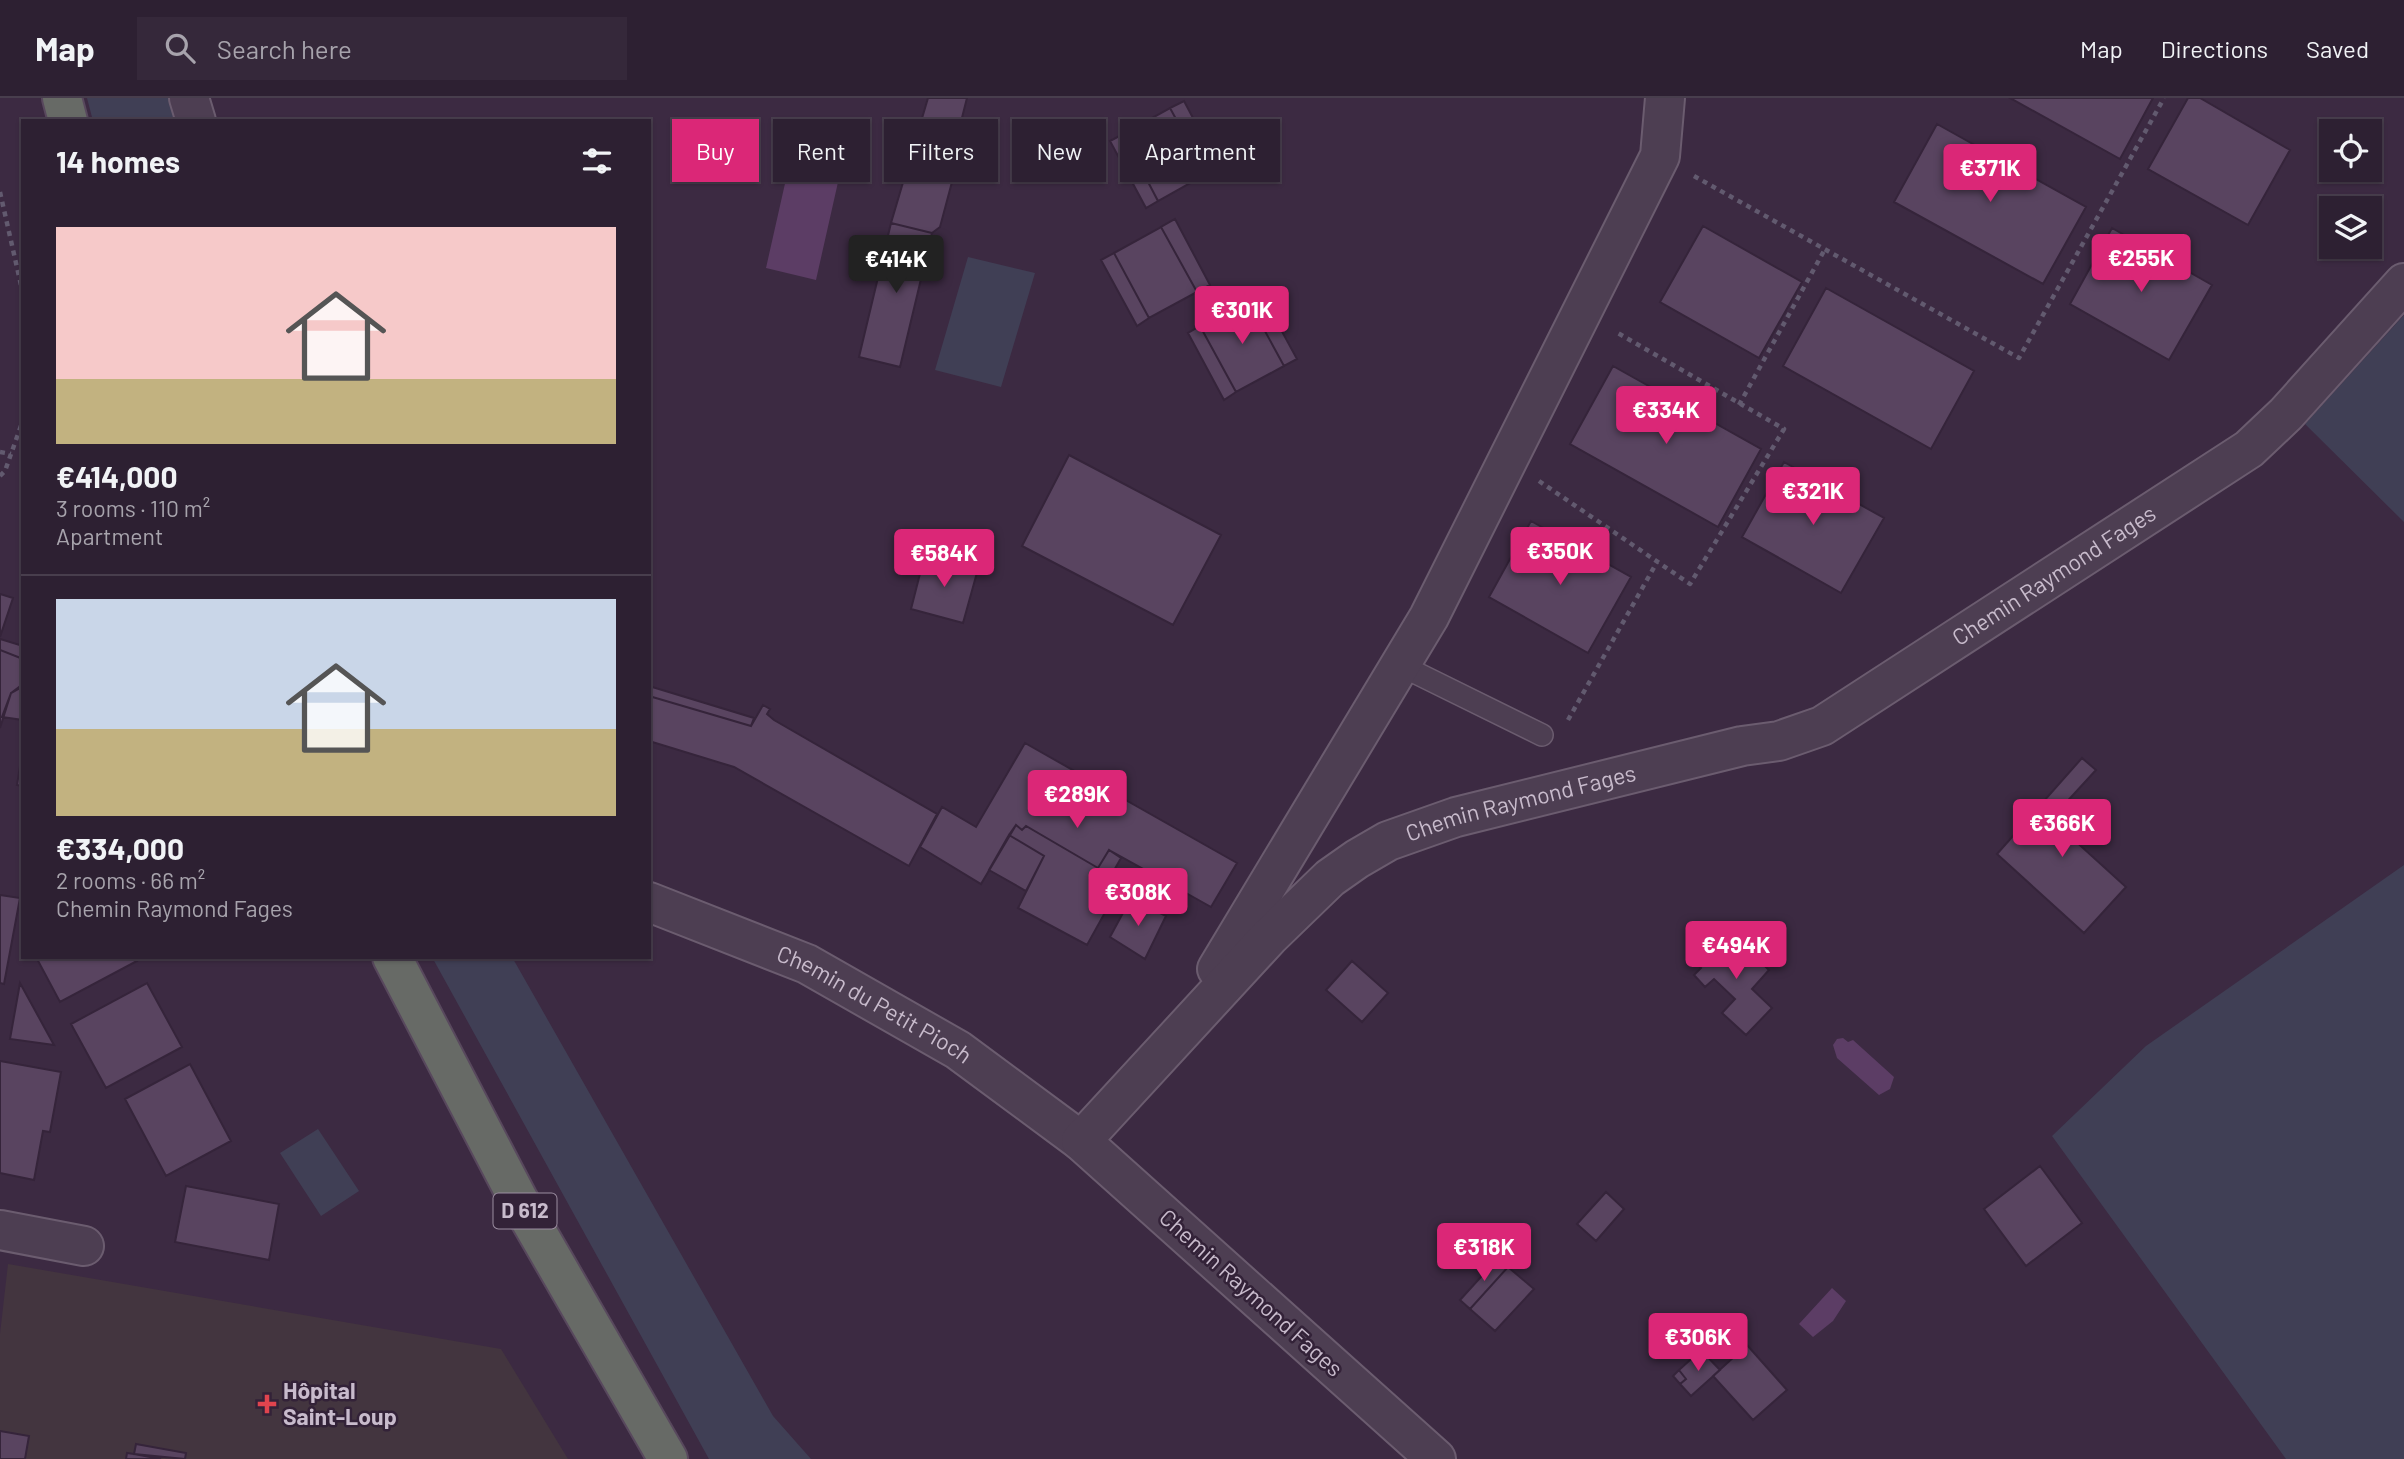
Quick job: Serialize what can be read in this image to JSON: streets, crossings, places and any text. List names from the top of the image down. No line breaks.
{"streets":{"highway":["D 612"],"street":["Chemin Raymond Fages","Chemin du Petit Pioch"]},"crossings":[["Chemin Raymond Fages","Chemin du Petit Pioch"]],"places":{"health":["Hôpital Saint-Loup"]},"page":{"header":"Map","search":"Search here","nav":["Map","Directions","Saved"],"chip":["Buy","Rent","Filters","New","Apartment"],"heading":"14 homes","price":["€371K","€255K","€414K","€301K","€334K","€321K","€350K","€584K","€289K","€366K","€308K","€494K","€318K","€306K"],"list":[{"name":"€414,000","note":"3 rooms · 110 m² · Apartment"},{"name":"€334,000","note":"2 rooms · 66 m² · Chemin Raymond Fages"}]}}
